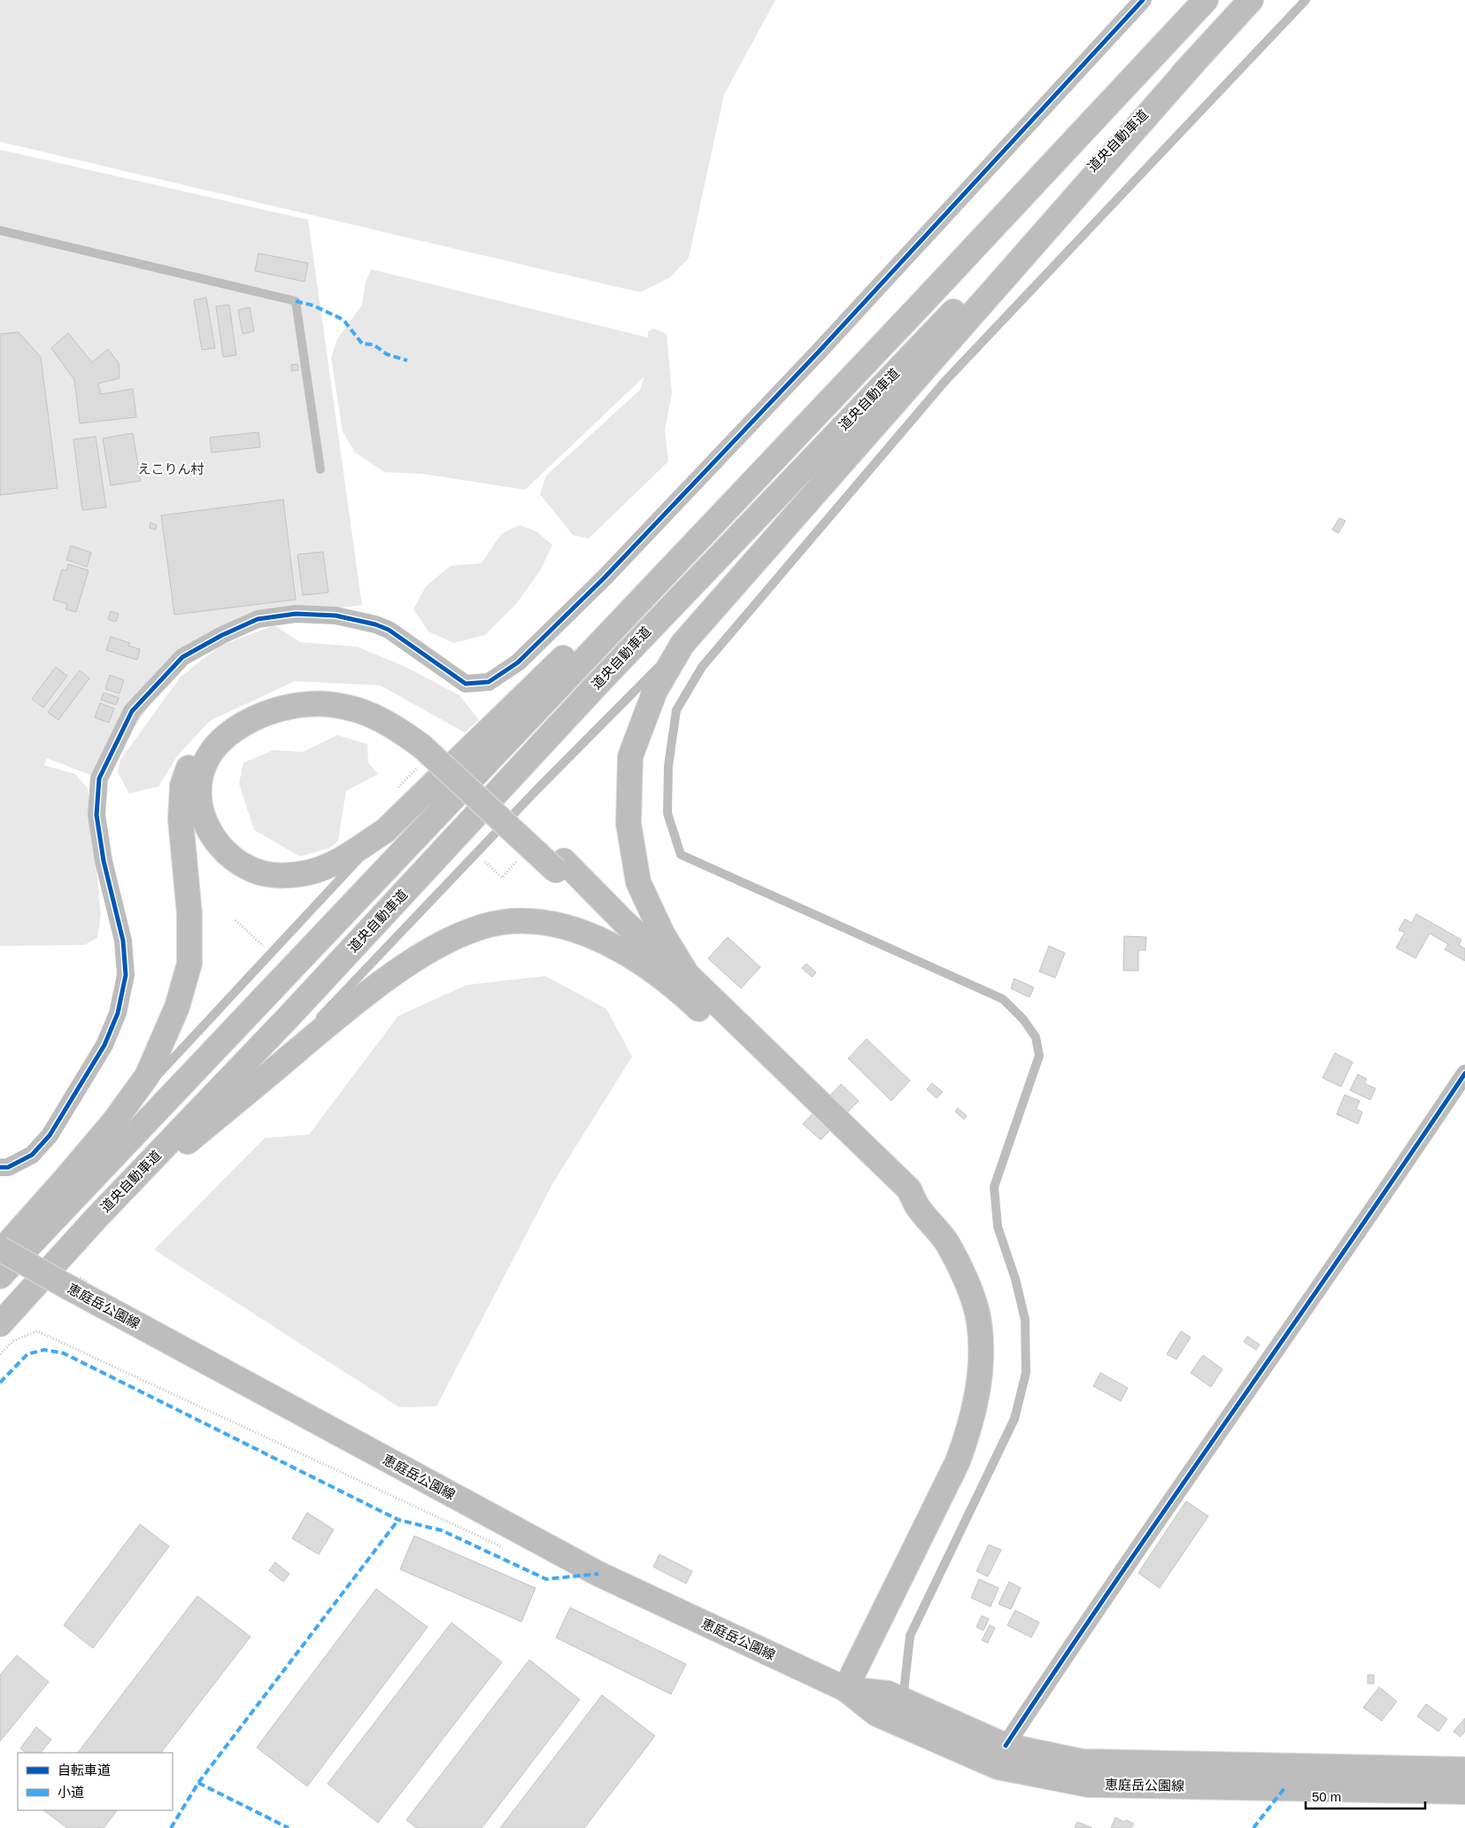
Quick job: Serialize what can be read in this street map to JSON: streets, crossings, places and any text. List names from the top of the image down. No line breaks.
{"streets":{"main road":["道央自動車道","恵庭岳公園線"]},"parks":["えこりん村"],"legend":["自転車道","小道"],"scale_bar":"50 m"}
